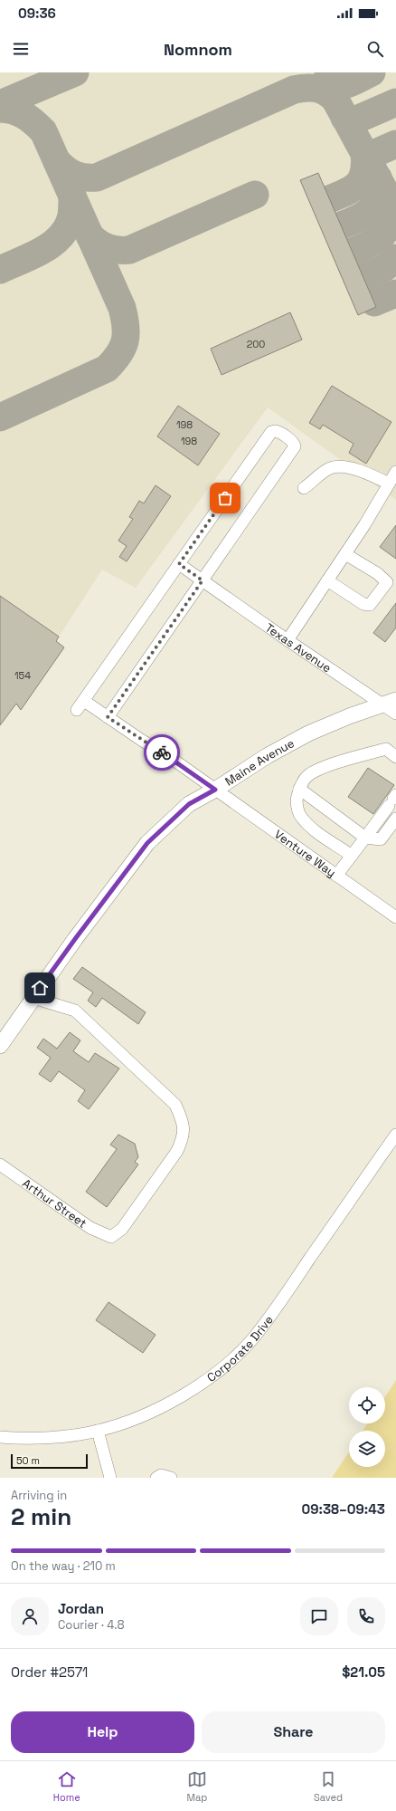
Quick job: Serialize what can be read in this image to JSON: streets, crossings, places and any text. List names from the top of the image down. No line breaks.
{"streets":{"main road":["Maine Avenue"],"street":["Texas Avenue","Venture Way","Arthur Street","Corporate Drive"]},"crossings":[["Texas Avenue","Maine Avenue"],["Texas Avenue","Venture Way"],["Maine Avenue","Venture Way"],["Maine Avenue","Arthur Street"]],"house_numbers":["200","198","198","154"],"scale_bar":"50 m","page":{"status":"09:36","header":"Nomnom","scale":"50 m","heading":["2 min","Arriving in","09:38–09:43"],"panel":["Jordan","Courier · 4.8","Order #2571","$21.05"],"bar":"On the way · 210 m","buttons":["Help","Share"],"tabs":["Home","Map","Saved"]}}
